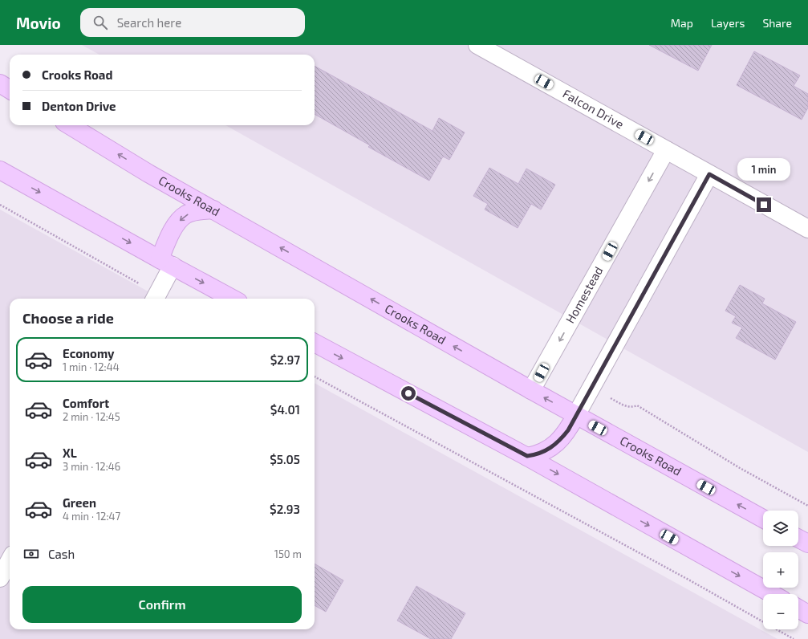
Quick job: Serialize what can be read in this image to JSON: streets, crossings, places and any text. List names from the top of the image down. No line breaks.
{"streets":{"main road":["Crooks Road"],"street":["Falcon Drive","Homestead"]},"crossings":[["Falcon Drive","Homestead"],["Crooks Road","Homestead"]],"page":{"header":"Movio","search":"Search here","nav":["Map","Layers","Share"],"banner":["Crooks Road","Denton Drive"],"bubble":"1 min","heading":"Choose a ride","list":[{"name":"Economy","note":"1 min · 12:44","value":"$2.97"},{"name":"Comfort","note":"2 min · 12:45","value":"$4.01"},{"name":"XL","note":"3 min · 12:46","value":"$5.05"},{"name":"Green","note":"4 min · 12:47","value":"$2.93"}],"map_buttons":["+","−"],"pay":["Cash","150 m"],"buttons":"Confirm"}}
